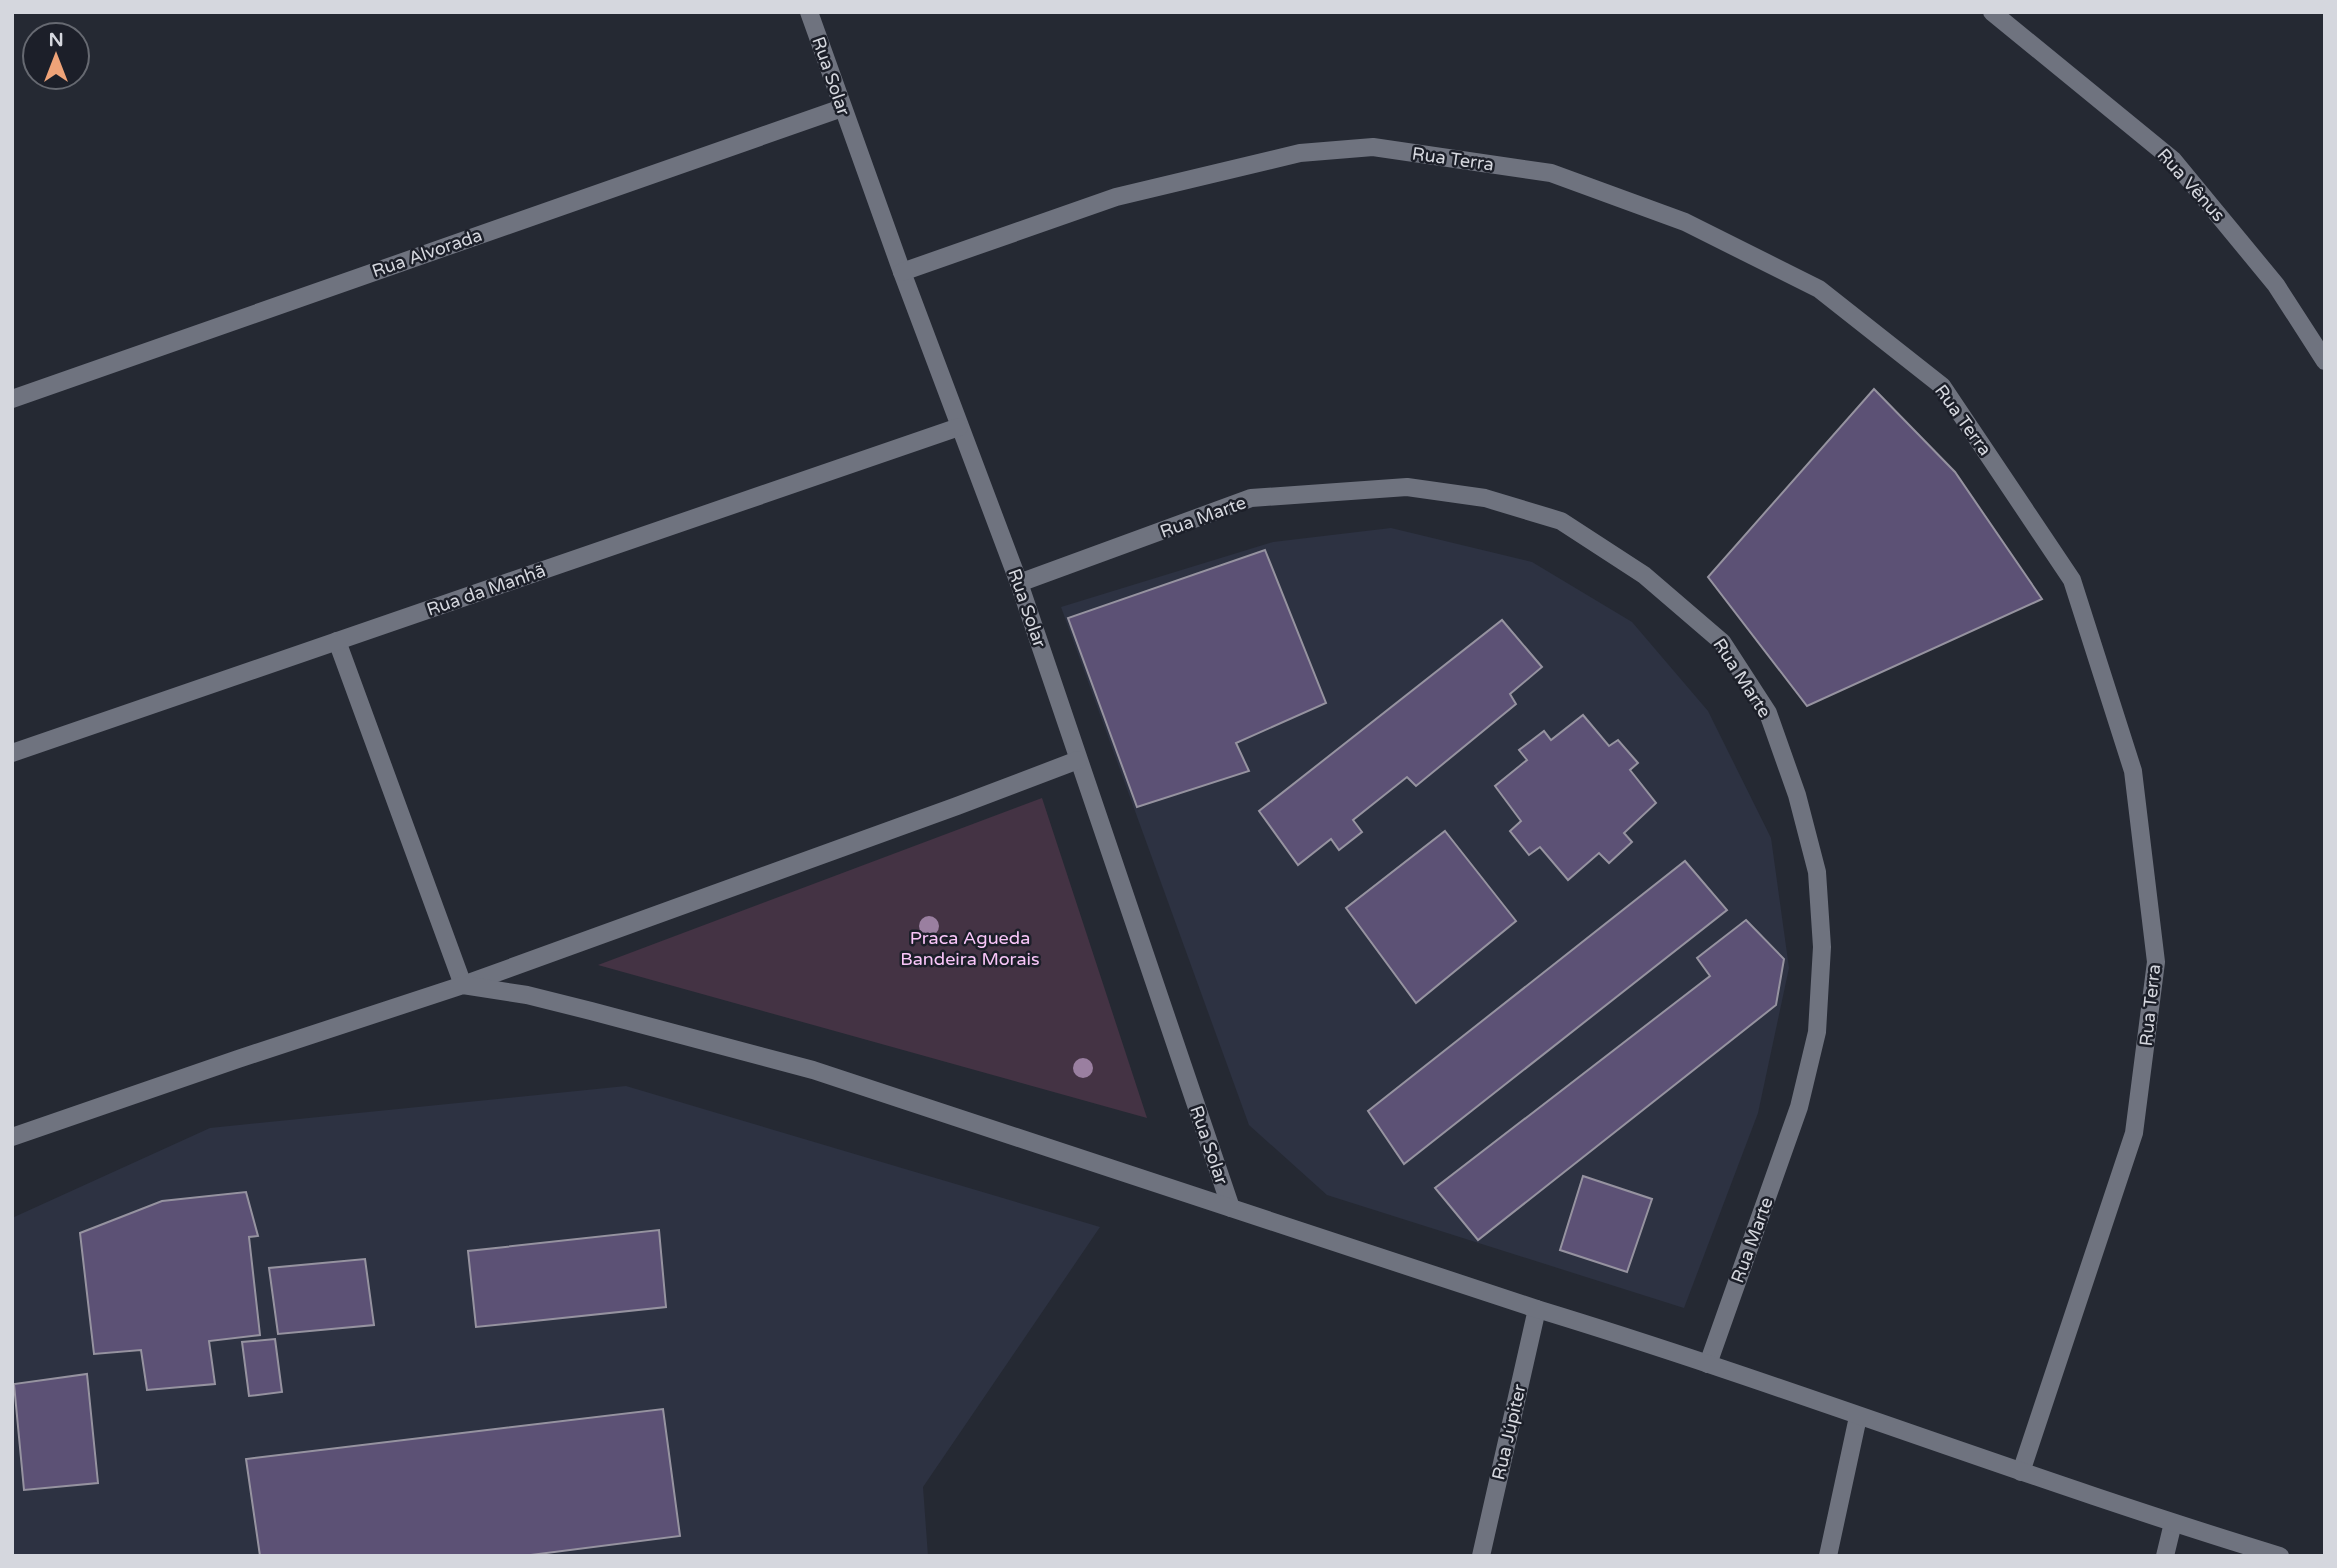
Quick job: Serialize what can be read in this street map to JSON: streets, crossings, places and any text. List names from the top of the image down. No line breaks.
{"streets":{"street":["Rua Solar","Rua Terra","Rua Vênus","Rua Alvorada","Rua Marte","Rua da Manhã","Rua Júpiter"]},"crossings":[["Rua Solar","Rua Terra"],["Rua Solar","Rua Alvorada"],["Rua Solar","Rua Marte"],["Rua Solar","Rua da Manhã"]],"parks":["Praca Agueda Bandeira Morais"],"north":"top"}
